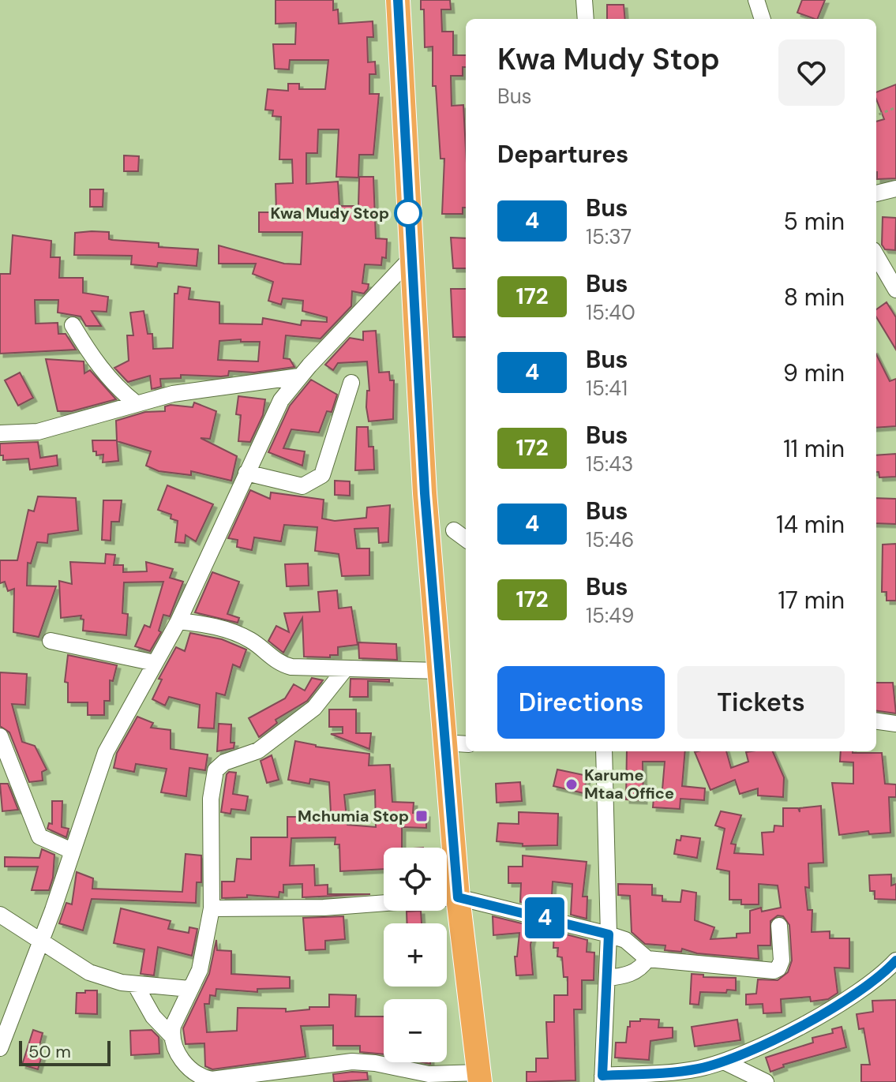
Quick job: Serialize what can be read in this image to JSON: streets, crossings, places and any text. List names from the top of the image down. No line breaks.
{"places":{"other":["Kwa Mudy Stop","Karume Mtaa Office"],"transit":["Mchumia Stop"]},"lines":["bus line 4"],"scale_bar":"50 m","page":{"on_map":"4","heading":[["Kwa Mudy Stop","Bus"],"Departures"],"list":[{"mark":"4","name":"Bus","note":"15:37","value":"5 min"},{"mark":"172","name":"Bus","note":"15:40","value":"8 min"},{"mark":"4","name":"Bus","note":"15:41","value":"9 min"},{"mark":"172","name":"Bus","note":"15:43","value":"11 min"},{"mark":"4","name":"Bus","note":"15:46","value":"14 min"},{"mark":"172","name":"Bus","note":"15:49","value":"17 min"}],"buttons":["Directions","Tickets"],"map_buttons":["+","−"],"scale":"50 m"}}
